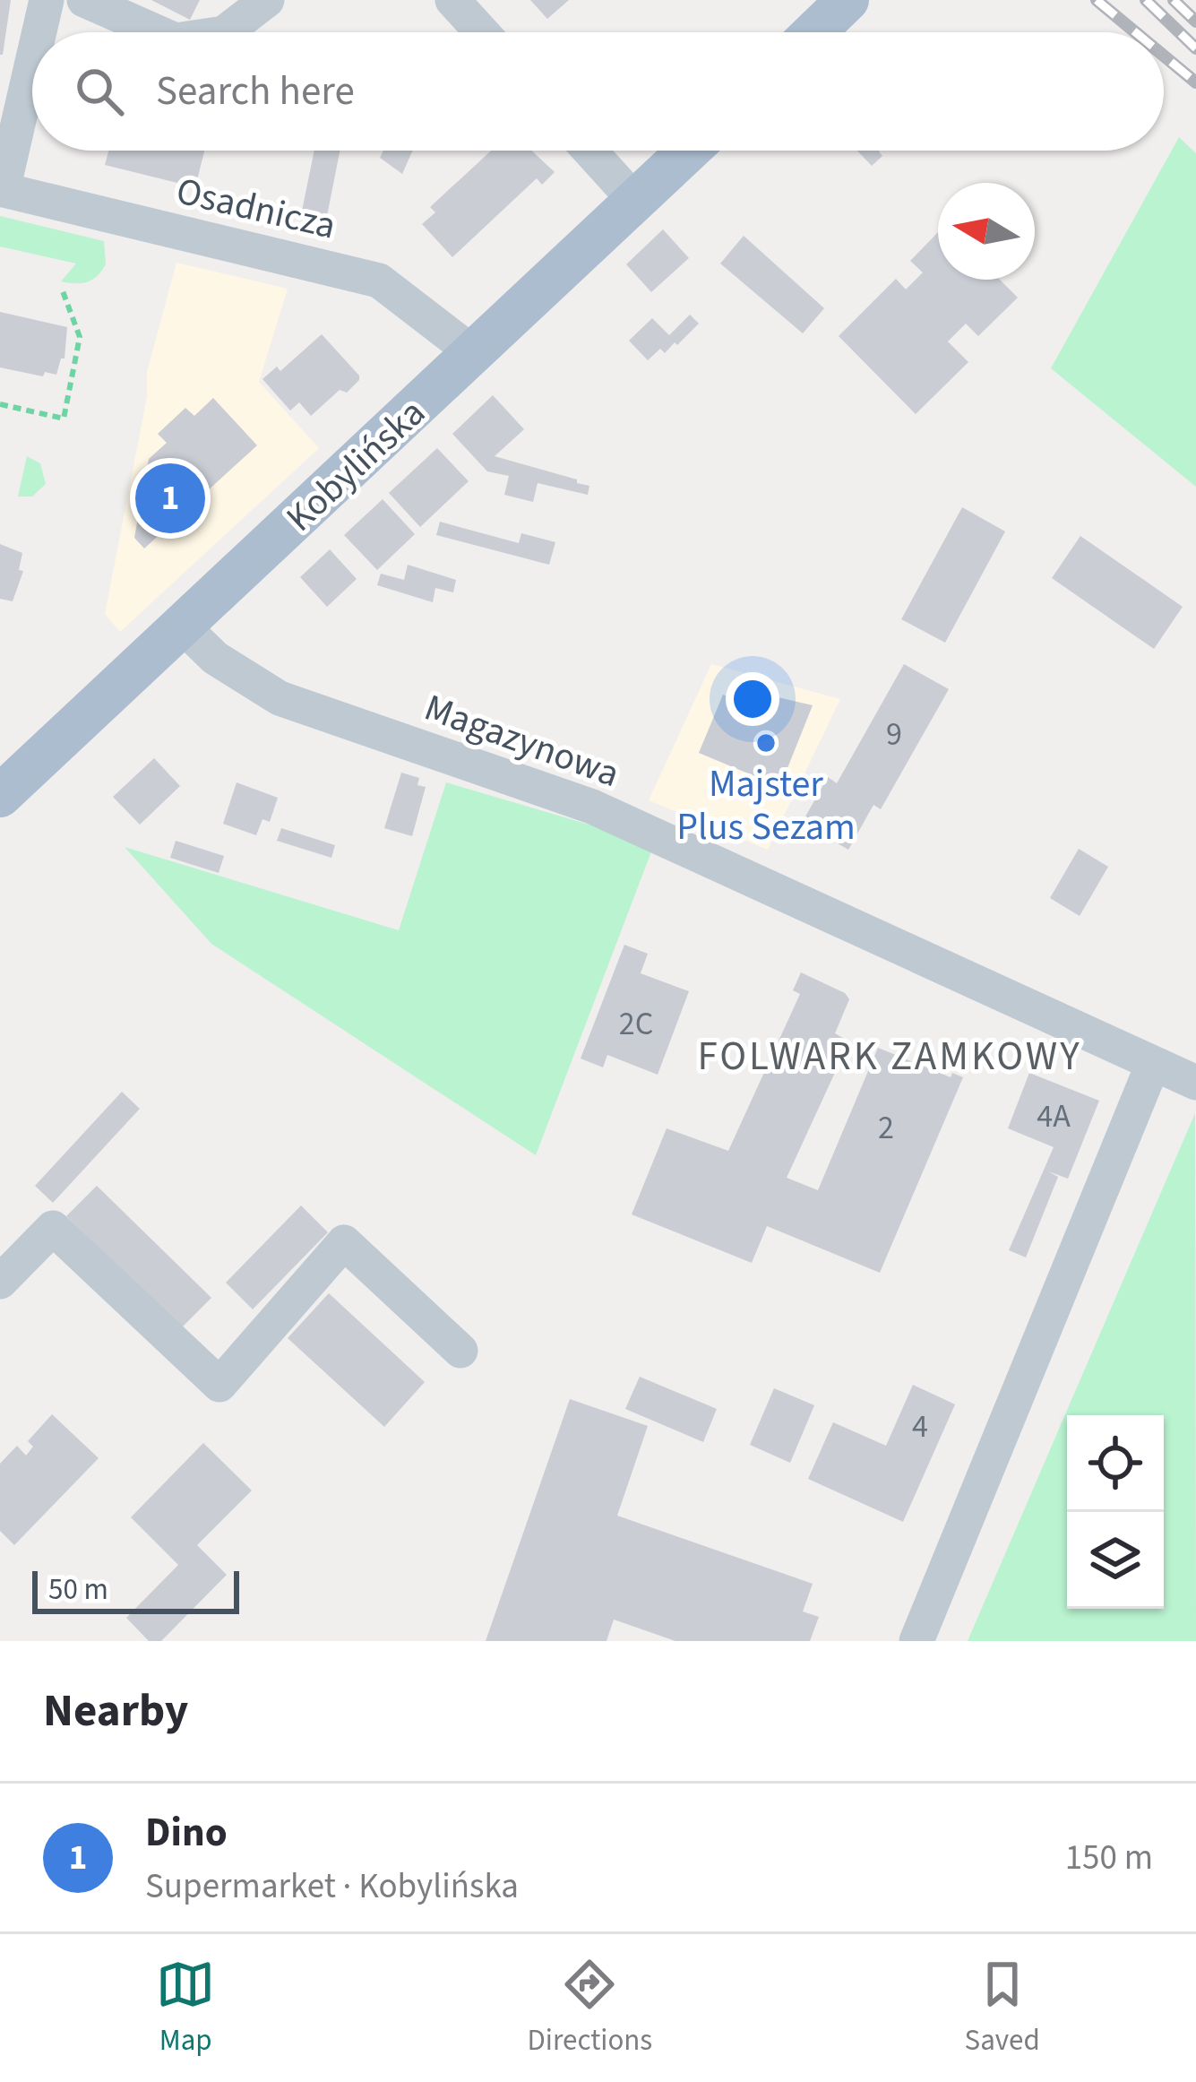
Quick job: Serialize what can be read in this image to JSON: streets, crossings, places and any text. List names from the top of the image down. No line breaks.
{"streets":{"main road":["Kobylińska"],"street":["Osadnicza","Magazynowa"]},"crossings":[["Osadnicza","Kobylińska"],["Kobylińska","Magazynowa"]],"districts":["FOLWARK ZAMKOWY"],"places":["Majster Plus Sezam"],"house_numbers":["9","2C","4A","2","4"],"scale_bar":"50 m","north":"left","page":{"search":"Search here","pins":"1","scale":"50 m","heading":"Nearby","list":[{"mark":"1","name":"Dino","note":"Supermarket · Kobylińska","value":"150 m"}],"nav":["Map","Directions","Saved"]}}
